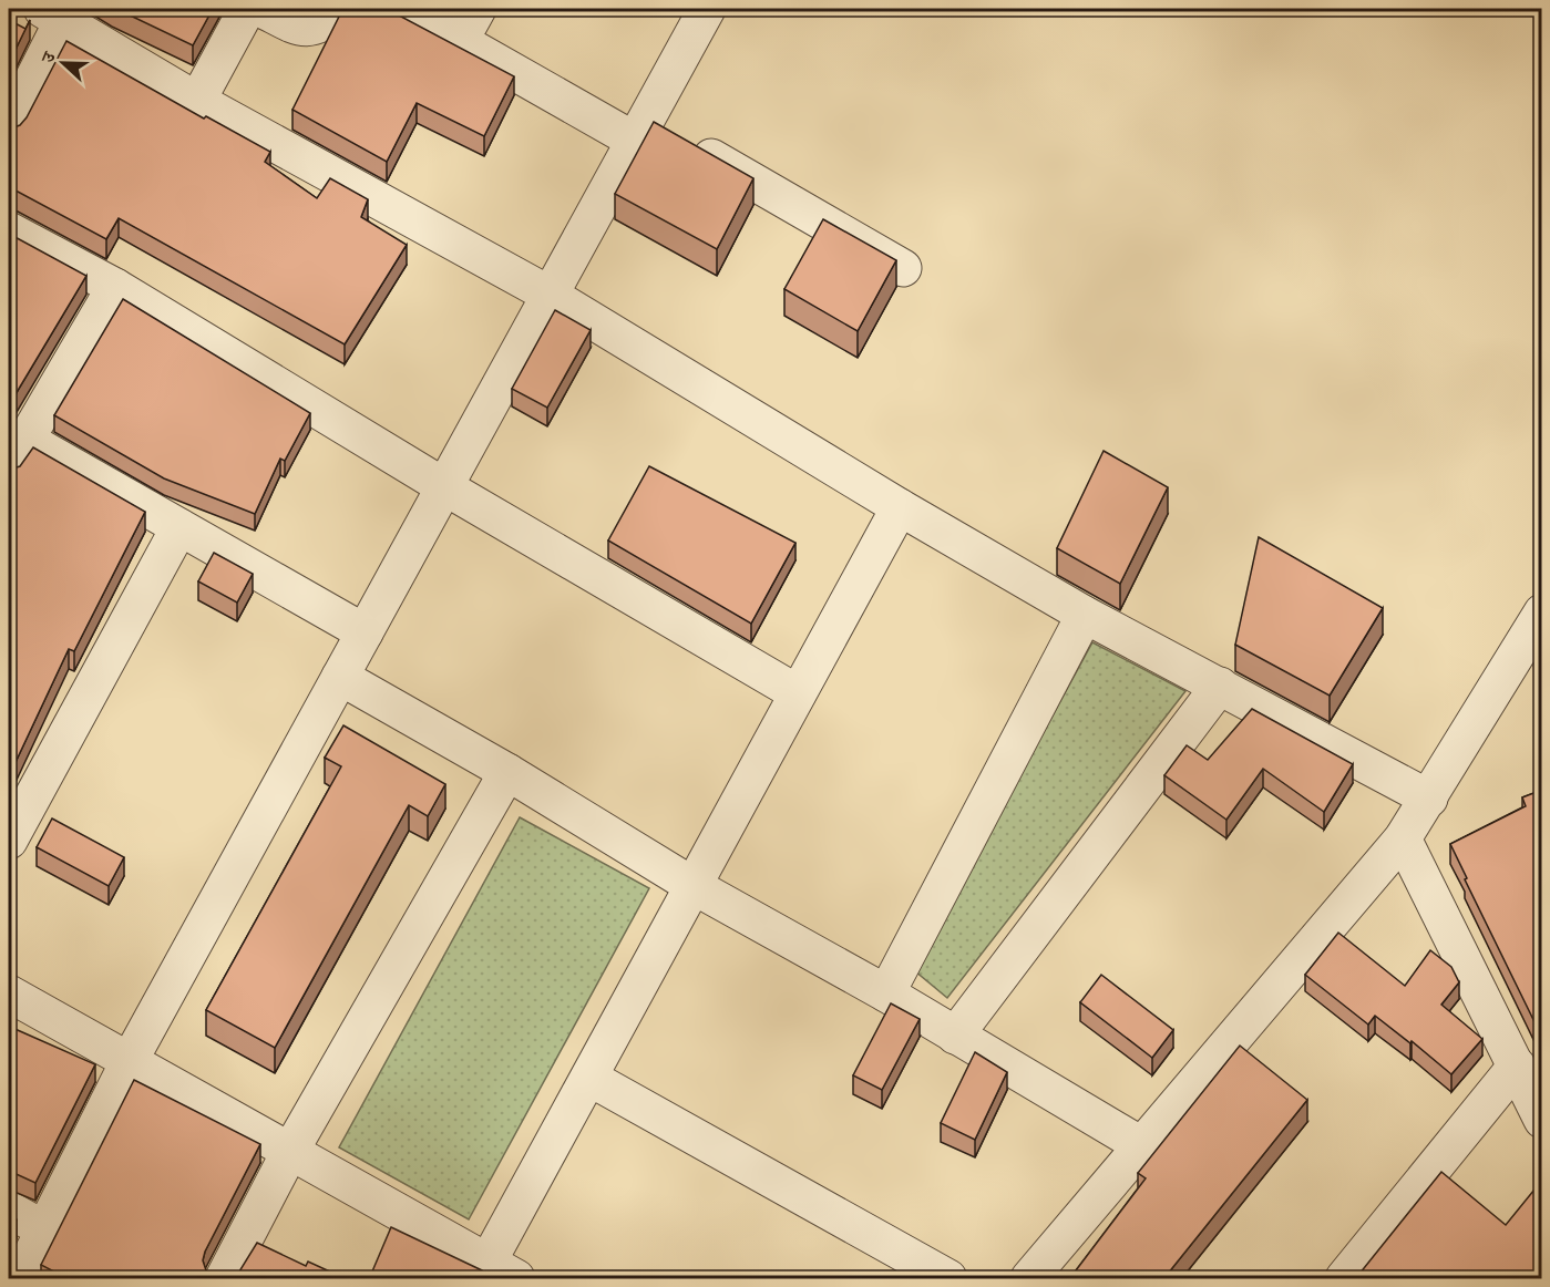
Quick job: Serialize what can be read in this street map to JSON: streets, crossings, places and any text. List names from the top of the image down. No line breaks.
{"north":"left"}
